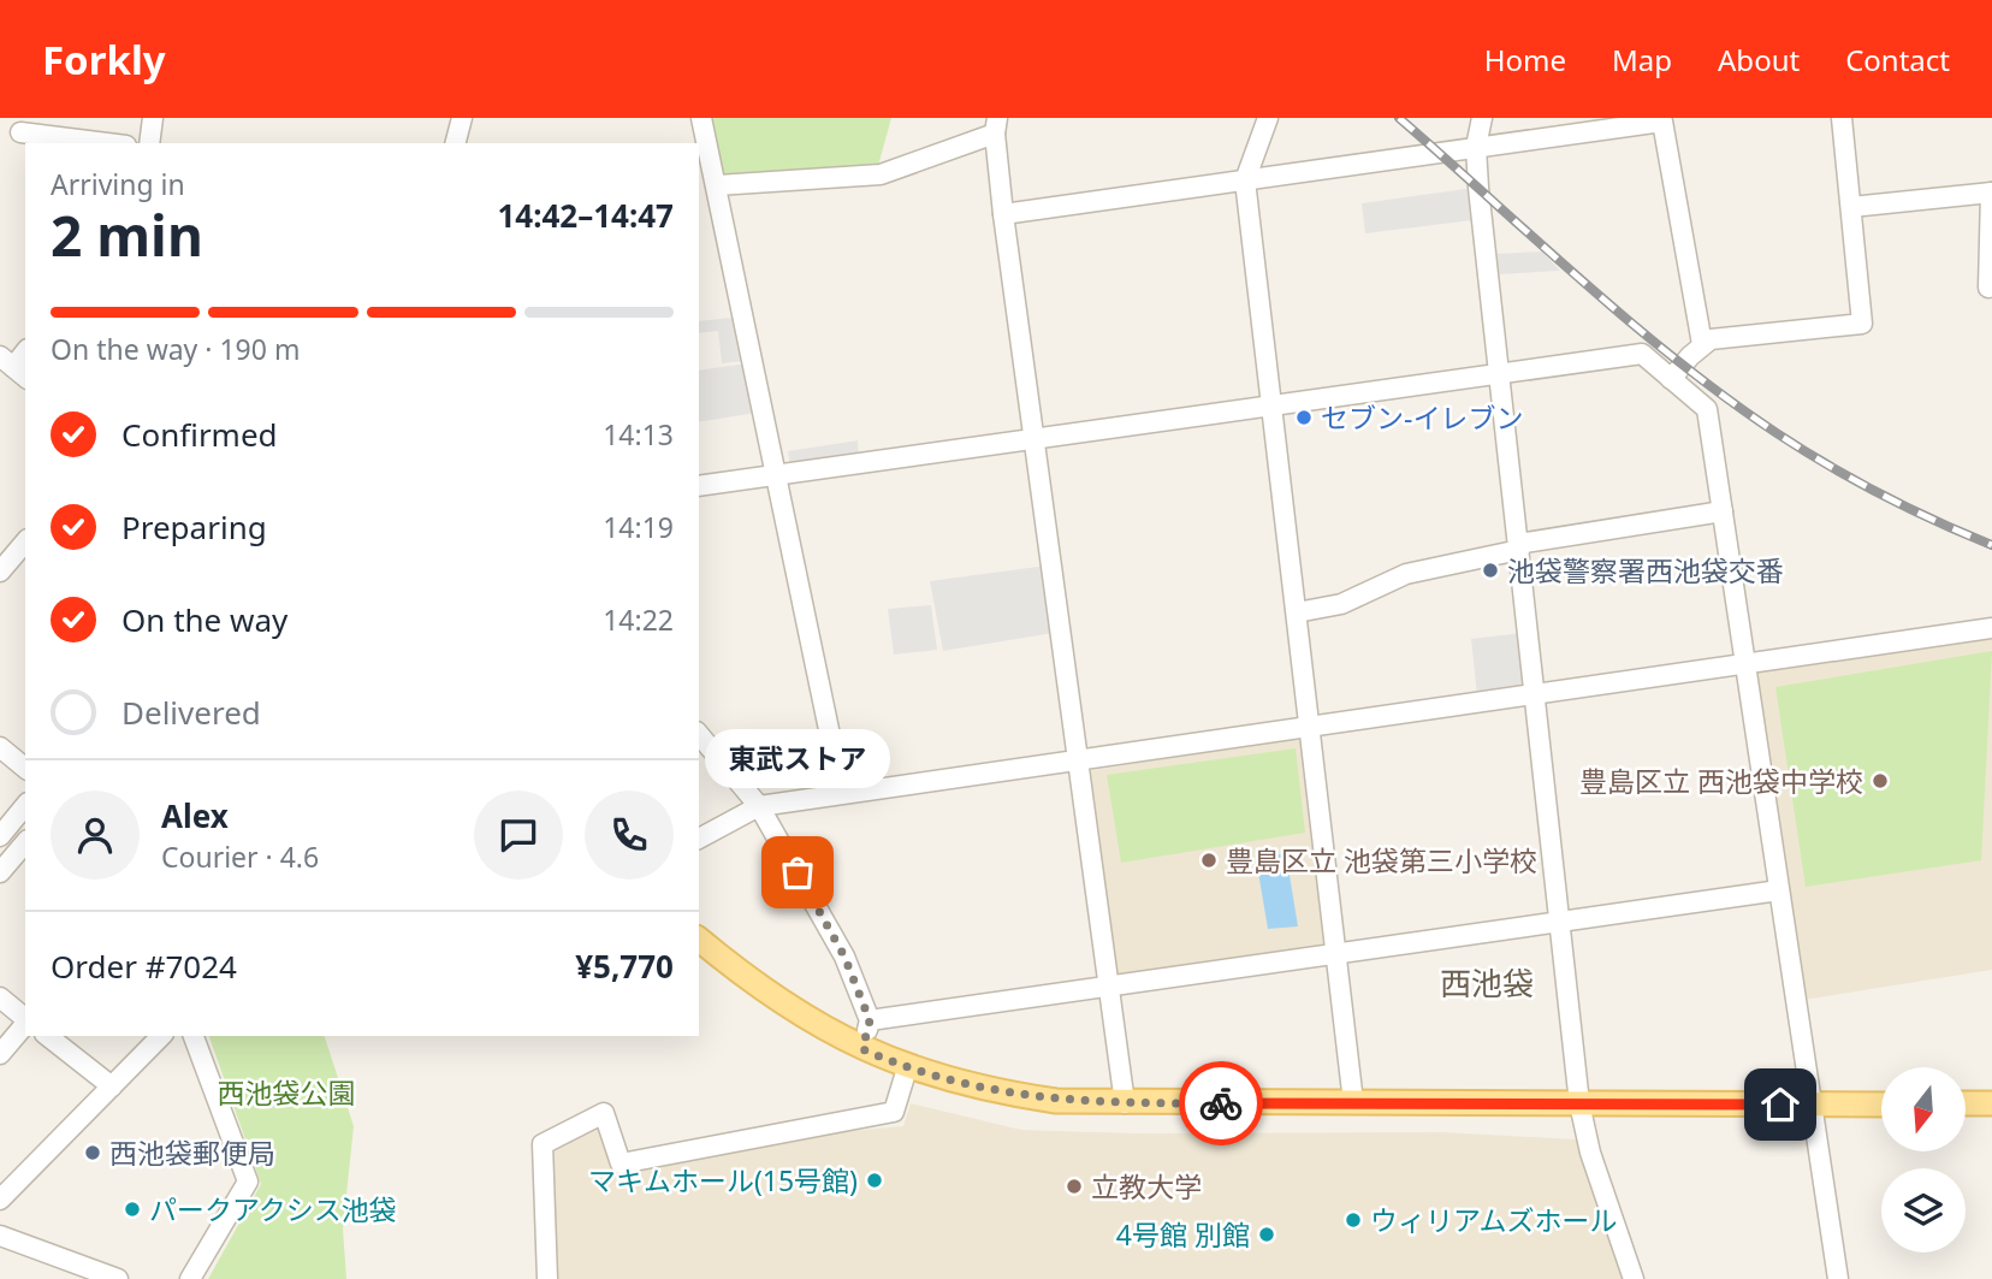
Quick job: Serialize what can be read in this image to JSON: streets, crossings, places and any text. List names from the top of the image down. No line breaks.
{"districts":["西池袋"],"parks":["西池袋公園"],"places":["セブン-イレブン","池袋警察署西池袋交番","豊島区立 西池袋中学校","豊島区立 池袋第三小学校","東武ストア","西池袋郵便局","マキムホール(15号館)","立教大学","パークアクシス池袋","ウィリアムズホール","4号館 別館"],"north":"bottom","page":{"header":"Forkly","nav":["Home","Map","About","Contact"],"heading":["2 min","Arriving in","14:42–14:47"],"panel":["Alex","Courier · 4.6","Order #7024","¥5,770"],"bar":"On the way · 190 m","list":[["Confirmed","14:13"],["Preparing","14:19"],["On the way","14:22"],"Delivered"],"bubble":"東武ストア"}}
